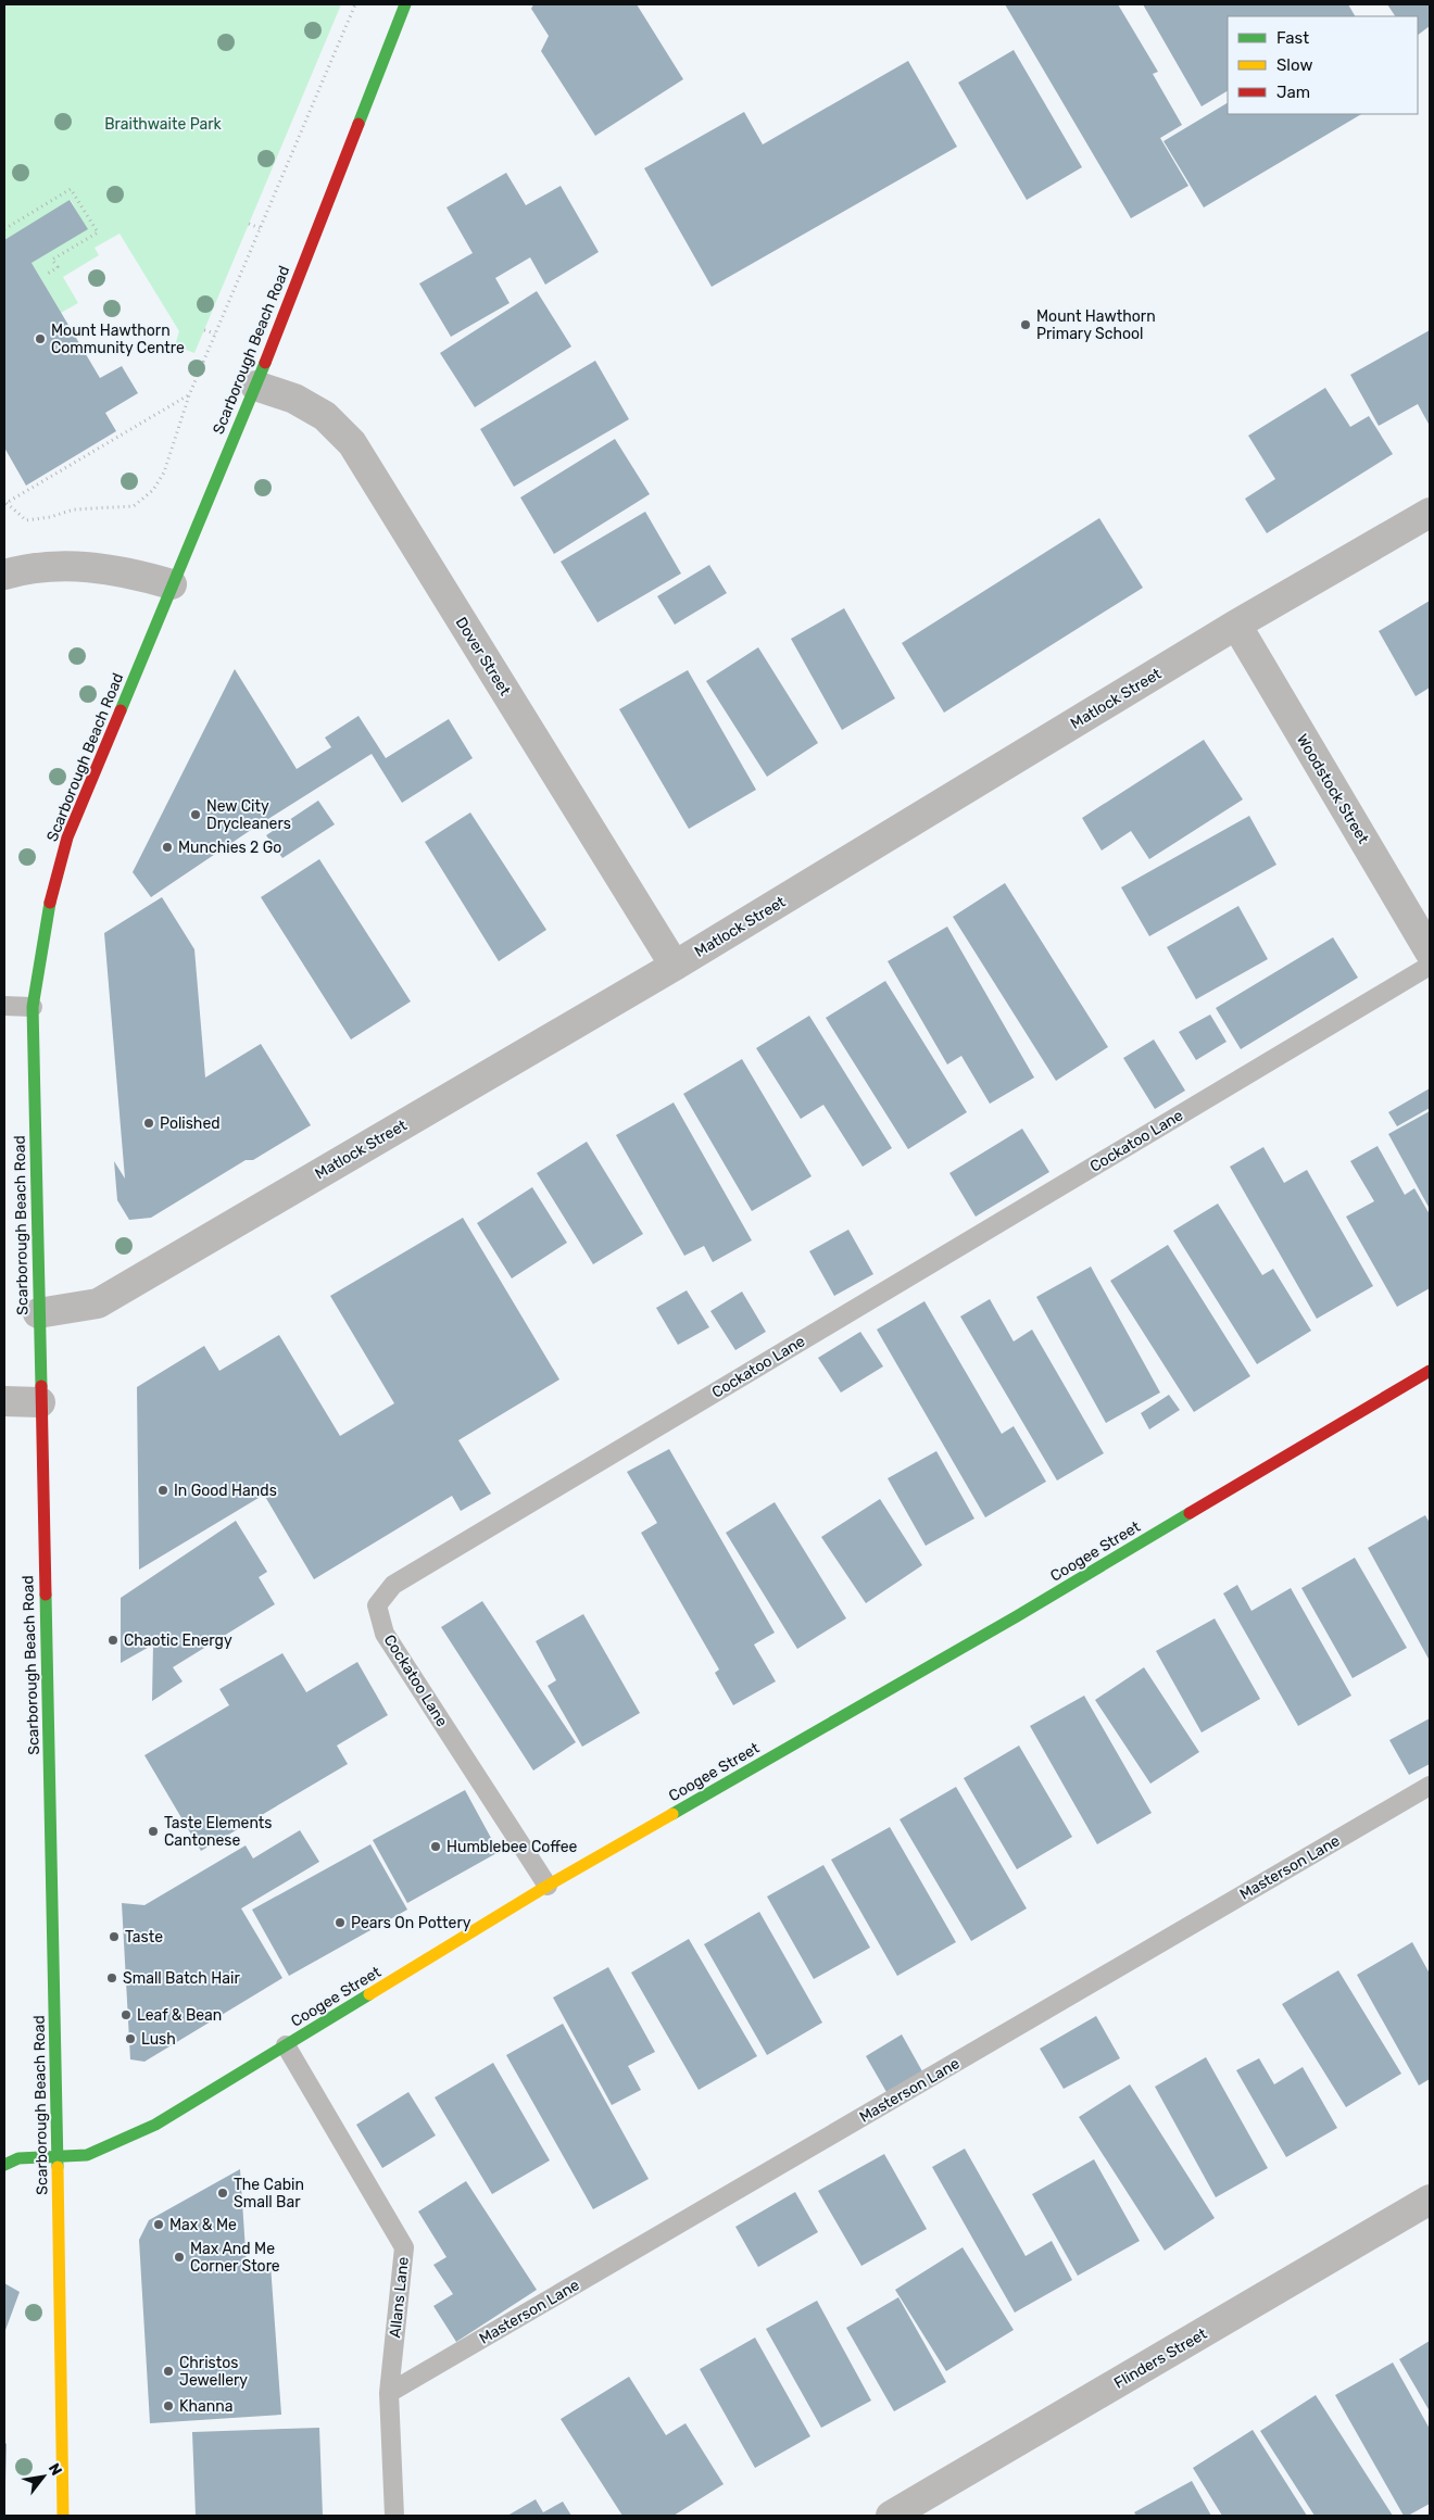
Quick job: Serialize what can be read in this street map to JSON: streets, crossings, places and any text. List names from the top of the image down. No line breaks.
{"streets":{"main road":["Scarborough Beach Road","Coogee Street"],"street":["Dover Street","Matlock Street","Woodstock Street","Flinders Street"],"lane":["Cockatoo Lane","Masterson Lane","Allans Lane"]},"crossings":[["Scarborough Beach Road","Dover Street"],["Scarborough Beach Road","Matlock Street"],["Scarborough Beach Road","Coogee Street"],["Dover Street","Matlock Street"],["Matlock Street","Woodstock Street"],["Cockatoo Lane","Coogee Street"],["Coogee Street","Allans Lane"],["Masterson Lane","Allans Lane"]],"parks":["Braithwaite Park"],"places":["Mount Hawthorn Primary School","Mount Hawthorn Community Centre","New City Drycleaners","Munchies 2 Go","Polished","In Good Hands","Chaotic Energy","Taste Elements Cantonese","Humblebee Coffee","Pears On Pottery","Taste","Small Batch Hair","Leaf & Bean","Lush","The Cabin Small Bar","Max & Me","Max And Me Corner Store","Christos Jewellery","Khanna"],"legend":["Fast","Slow","Jam"],"north":"top right"}
